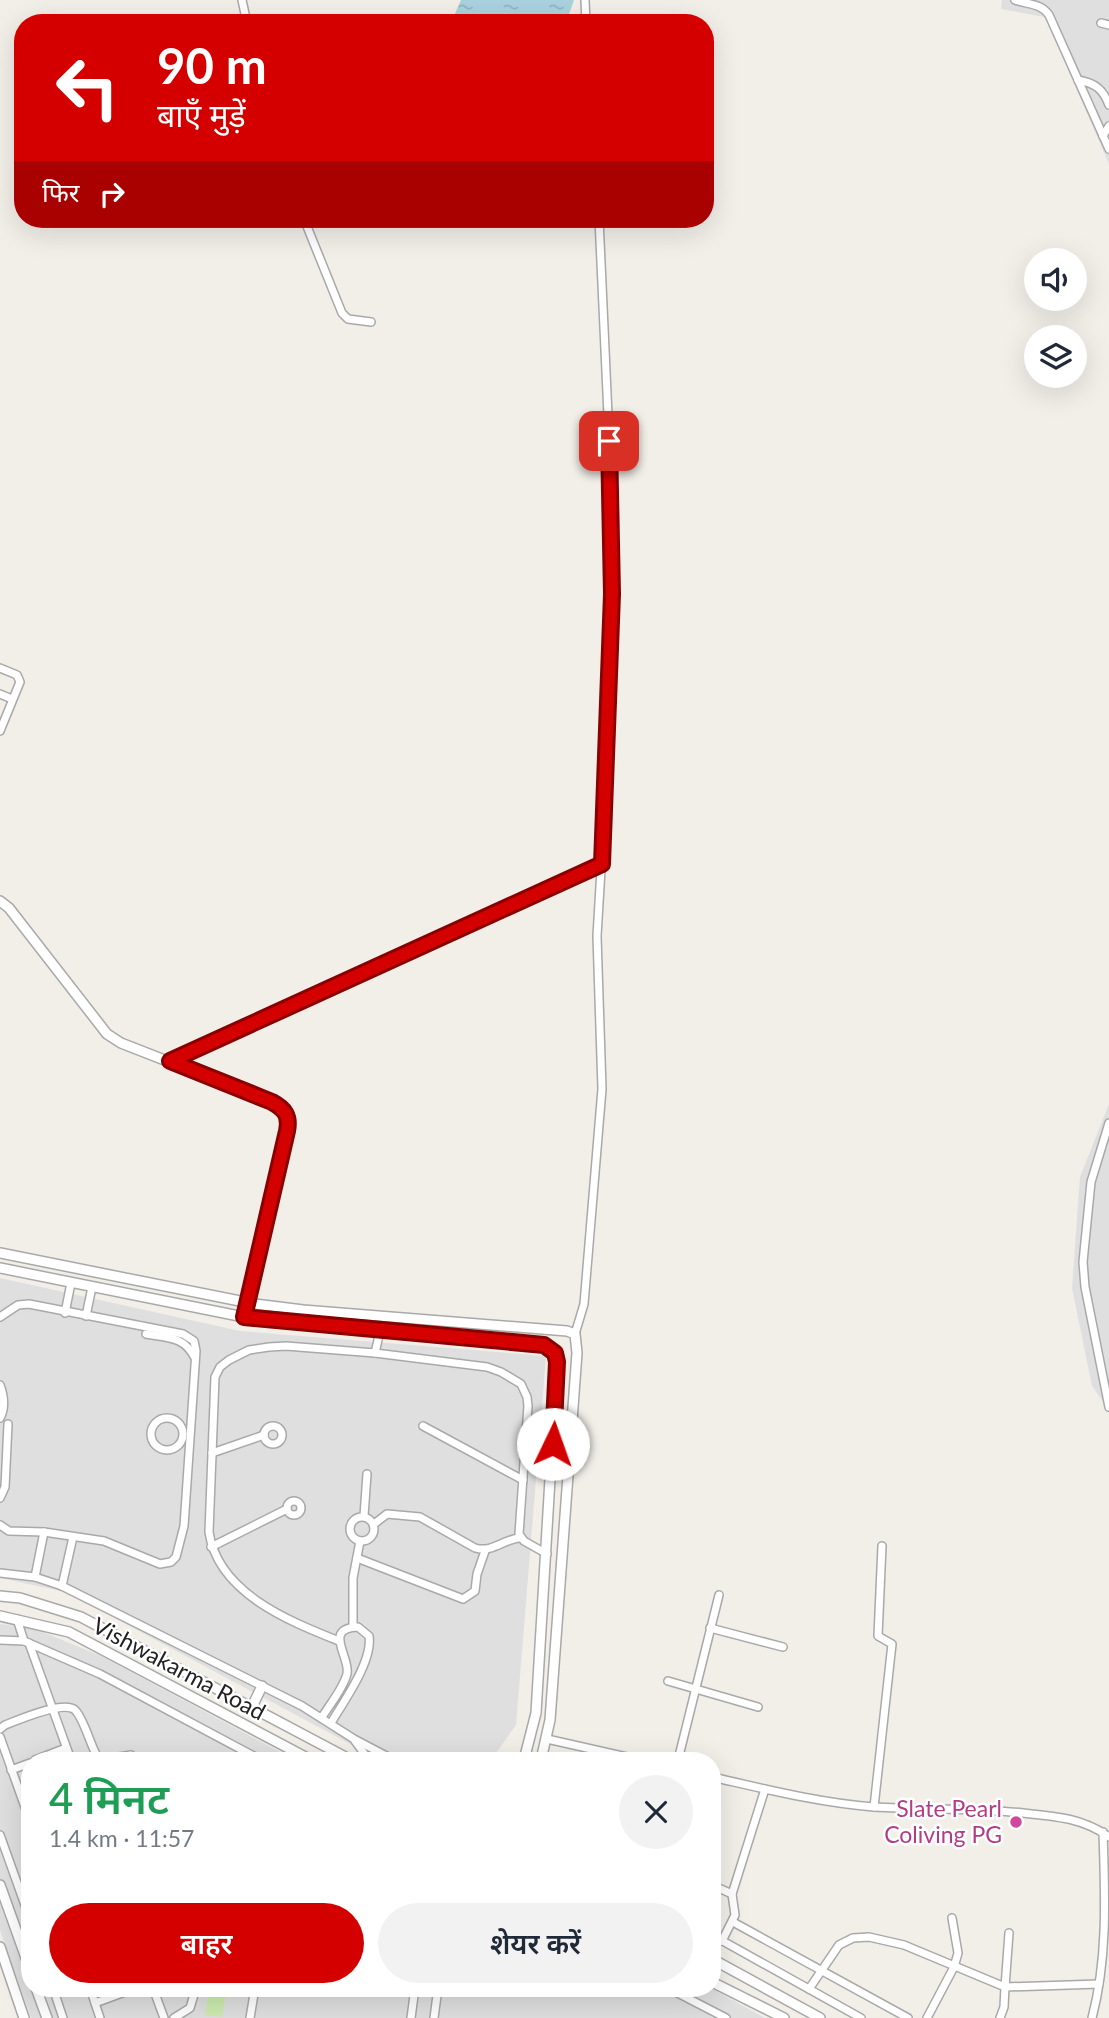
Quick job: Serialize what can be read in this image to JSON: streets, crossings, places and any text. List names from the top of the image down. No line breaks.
{"streets":{"street":["Vishwakarma Road"]},"places":["Slate Pearl Coliving PG"],"page":{"turn":["90 m","बाएँ मुड़ें"],"then":"फिर","heading":["4 मिनट","1.4 km · 11:57"],"buttons":["बाहर","शेयर करें"]}}
